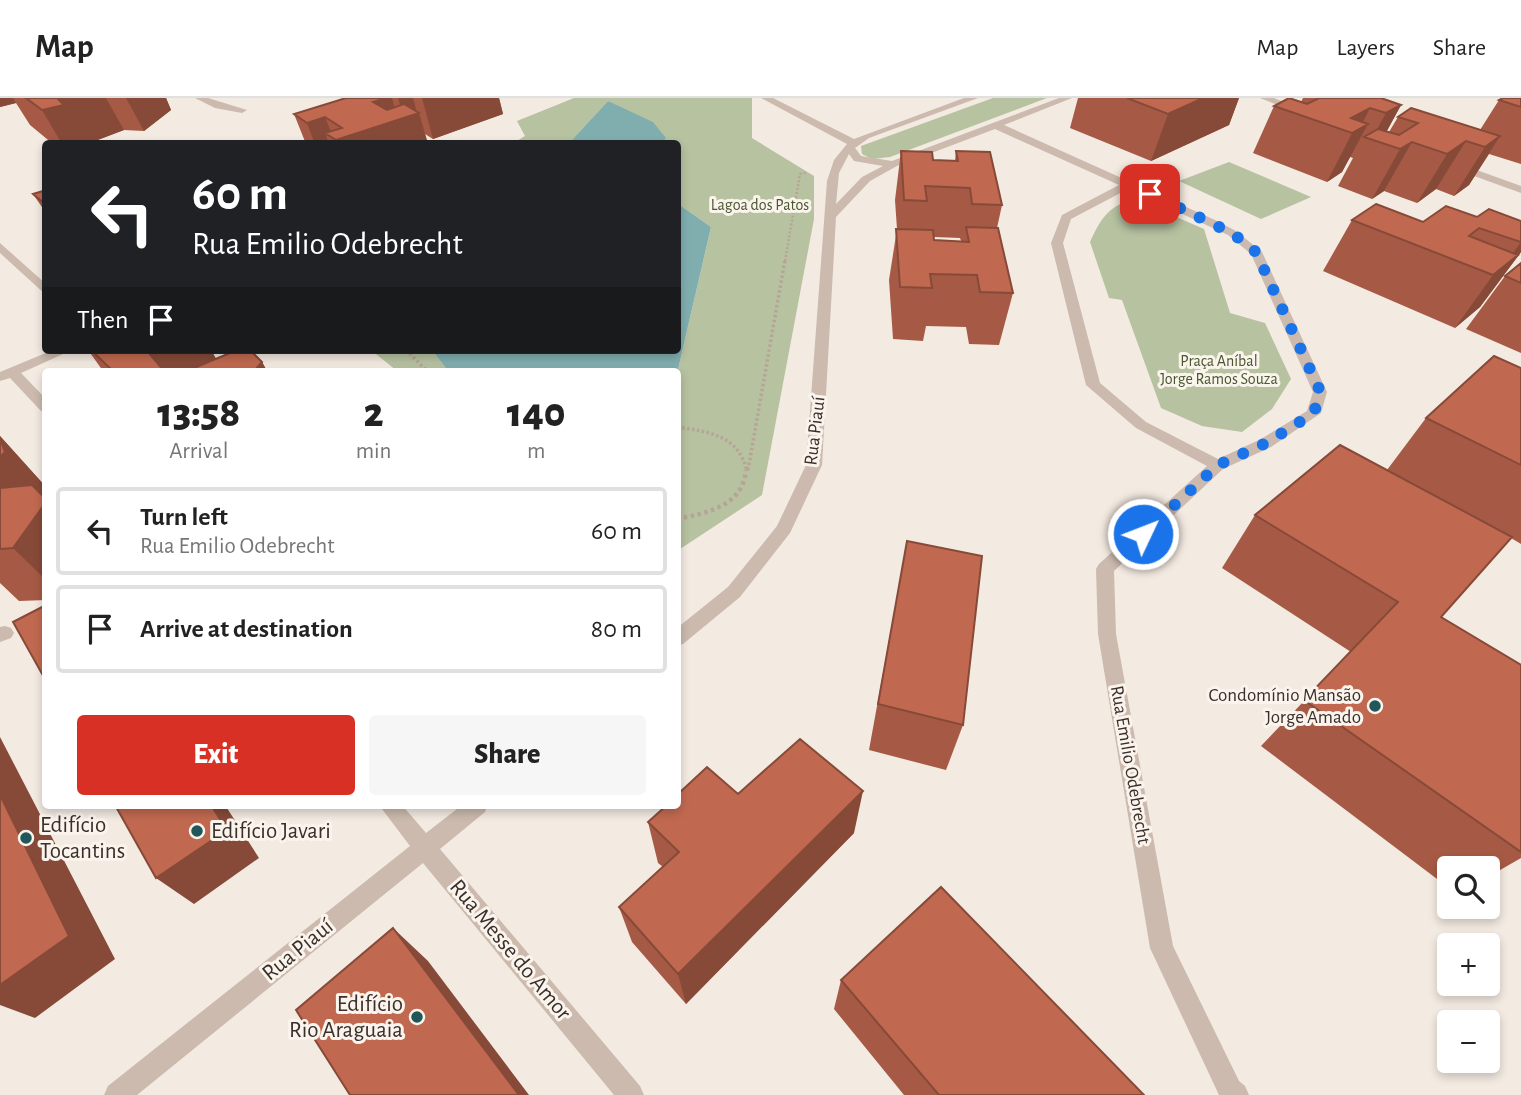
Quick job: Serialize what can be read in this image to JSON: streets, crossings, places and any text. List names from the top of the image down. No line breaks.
{"streets":{"street":["Rua Piauí","Rua Emilio Odebrecht","Rua Messe do Amor"]},"crossings":[["Rua Piauí","Rua Messe do Amor"]],"parks":["Lagoa dos Patos","Praça Aníbal Jorge Ramos Souza"],"places":["Condomínio Mansão Jorge Amado","Edifício Javari","Edifício Tocantins","Edifício Rio Araguaia"],"page":{"header":"Map","nav":["Map","Layers","Share"],"turn":["60 m","Rua Emilio Odebrecht"],"then":"Then","eta":["13:58","Arrival","2","min","140","m"],"list":[{"name":"Turn left","note":"Rua Emilio Odebrecht","value":"60 m"},{"name":"Arrive at destination","value":"80 m"}],"buttons":["Exit","Share"],"map_buttons":["+","−"]}}
